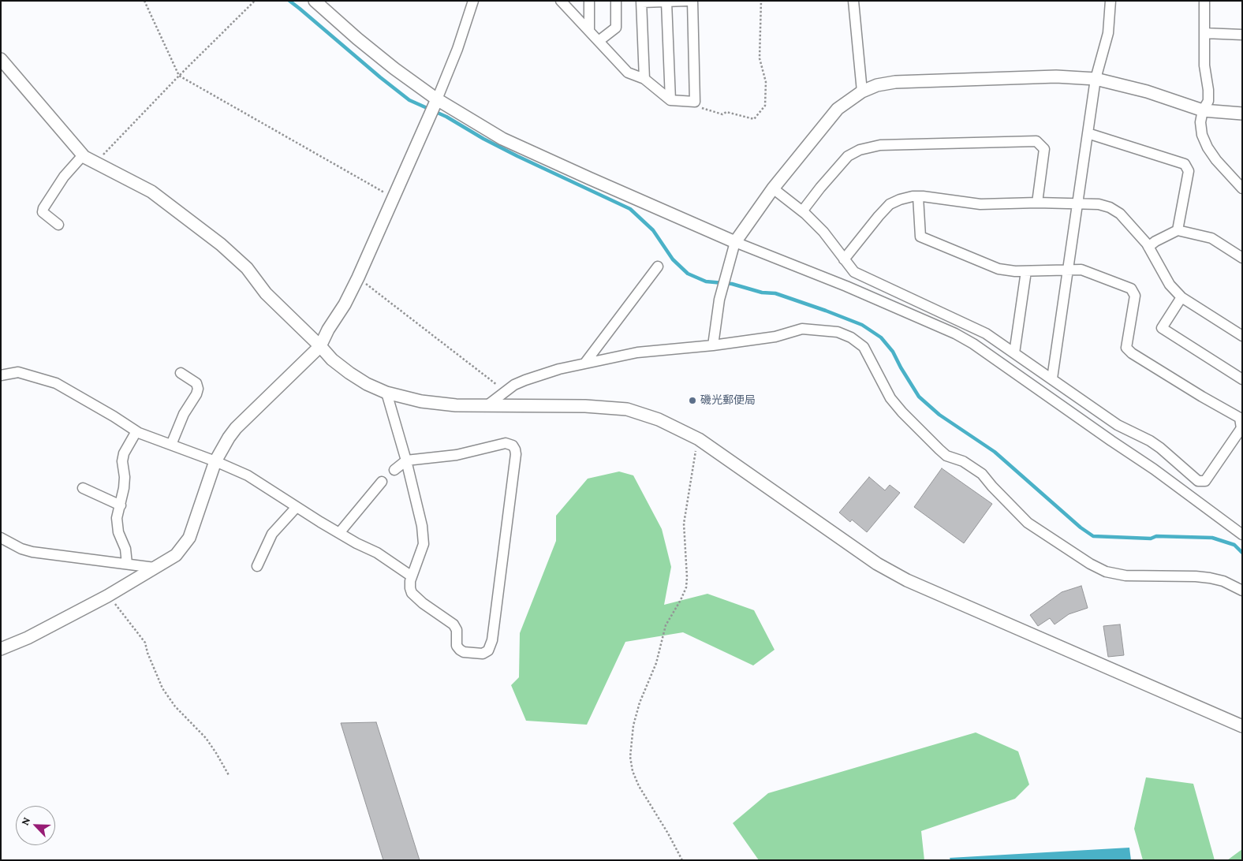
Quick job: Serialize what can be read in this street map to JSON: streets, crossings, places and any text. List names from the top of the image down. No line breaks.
{"places":["磯光郵便局"],"north":"top left"}
